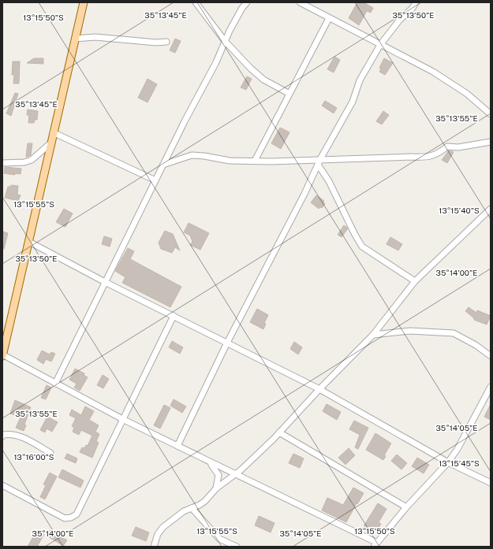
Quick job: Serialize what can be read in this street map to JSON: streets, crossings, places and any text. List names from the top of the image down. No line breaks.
{"coordinates":["35°13'45\"E","35°13'50\"E","13°15'50\"S","35°13'55\"E","13°15'55\"S","13°15'40\"S","35°14'00\"E","35°14'05\"E","13°16'00\"S","13°15'45\"S"]}
